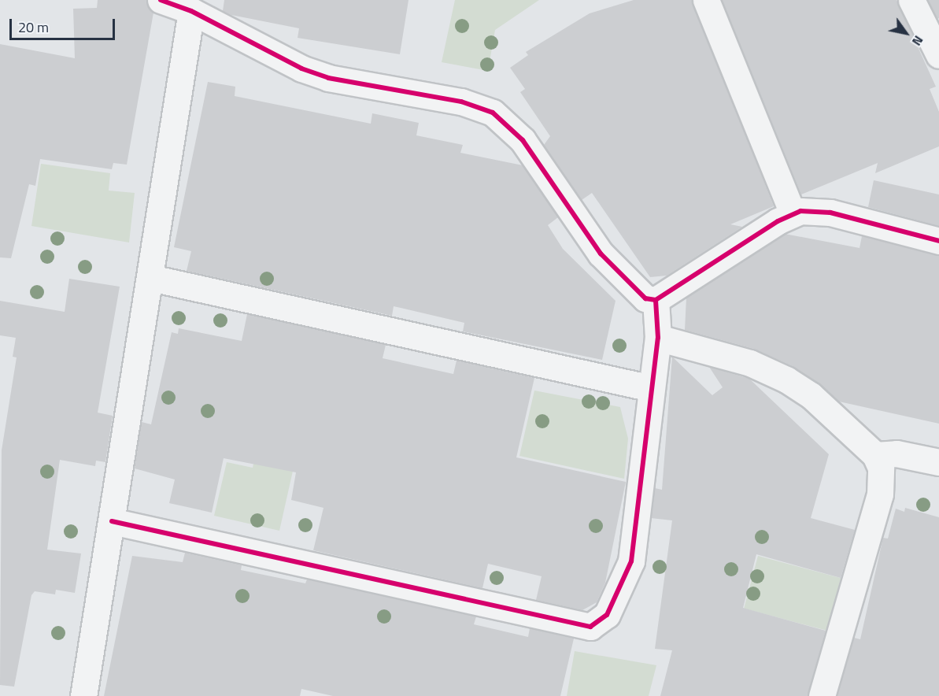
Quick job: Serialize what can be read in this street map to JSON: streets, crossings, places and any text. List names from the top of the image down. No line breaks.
{"scale_bar":"20 m","north":"bottom right"}
